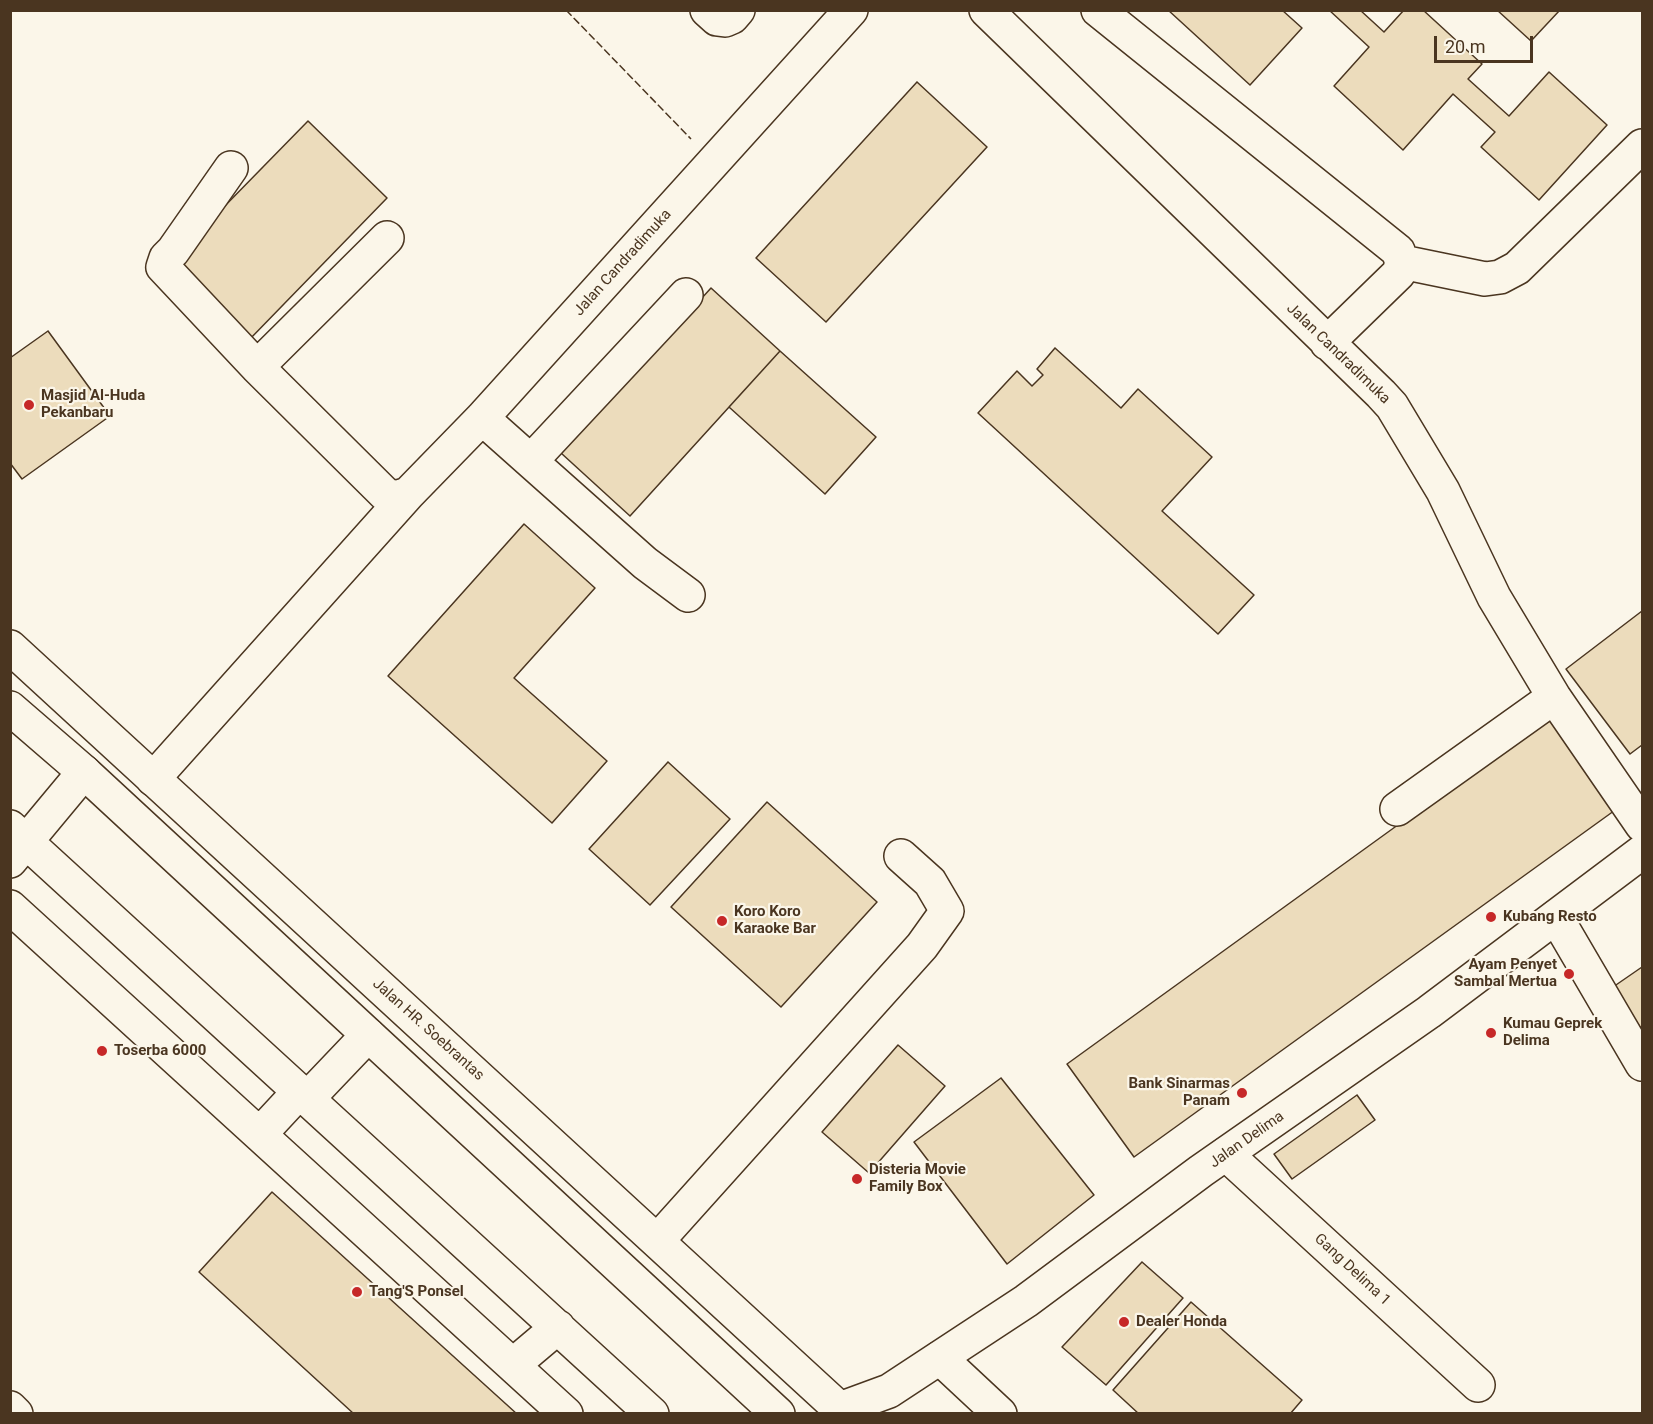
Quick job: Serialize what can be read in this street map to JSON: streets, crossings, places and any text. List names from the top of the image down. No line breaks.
{"streets":{"street":["Jalan Candradimuka","Jalan HR. Soebrantas","Jalan Delima","Gang Delima 1"]},"crossings":[["Jalan Candradimuka","Jalan HR. Soebrantas"],["Jalan HR. Soebrantas","Jalan Delima"],["Jalan Delima","Gang Delima 1"]],"places":["Masjid Al-Huda Pekanbaru","Kubang Resto","Koro Koro Karaoke Bar","Ayam Penyet Sambal Mertua","Kumau Geprek Delima","Toserba 6000","Bank Sinarmas Panam","Disteria Movie Family Box","Tang'S Ponsel","Dealer Honda"],"scale_bar":"20 m"}
